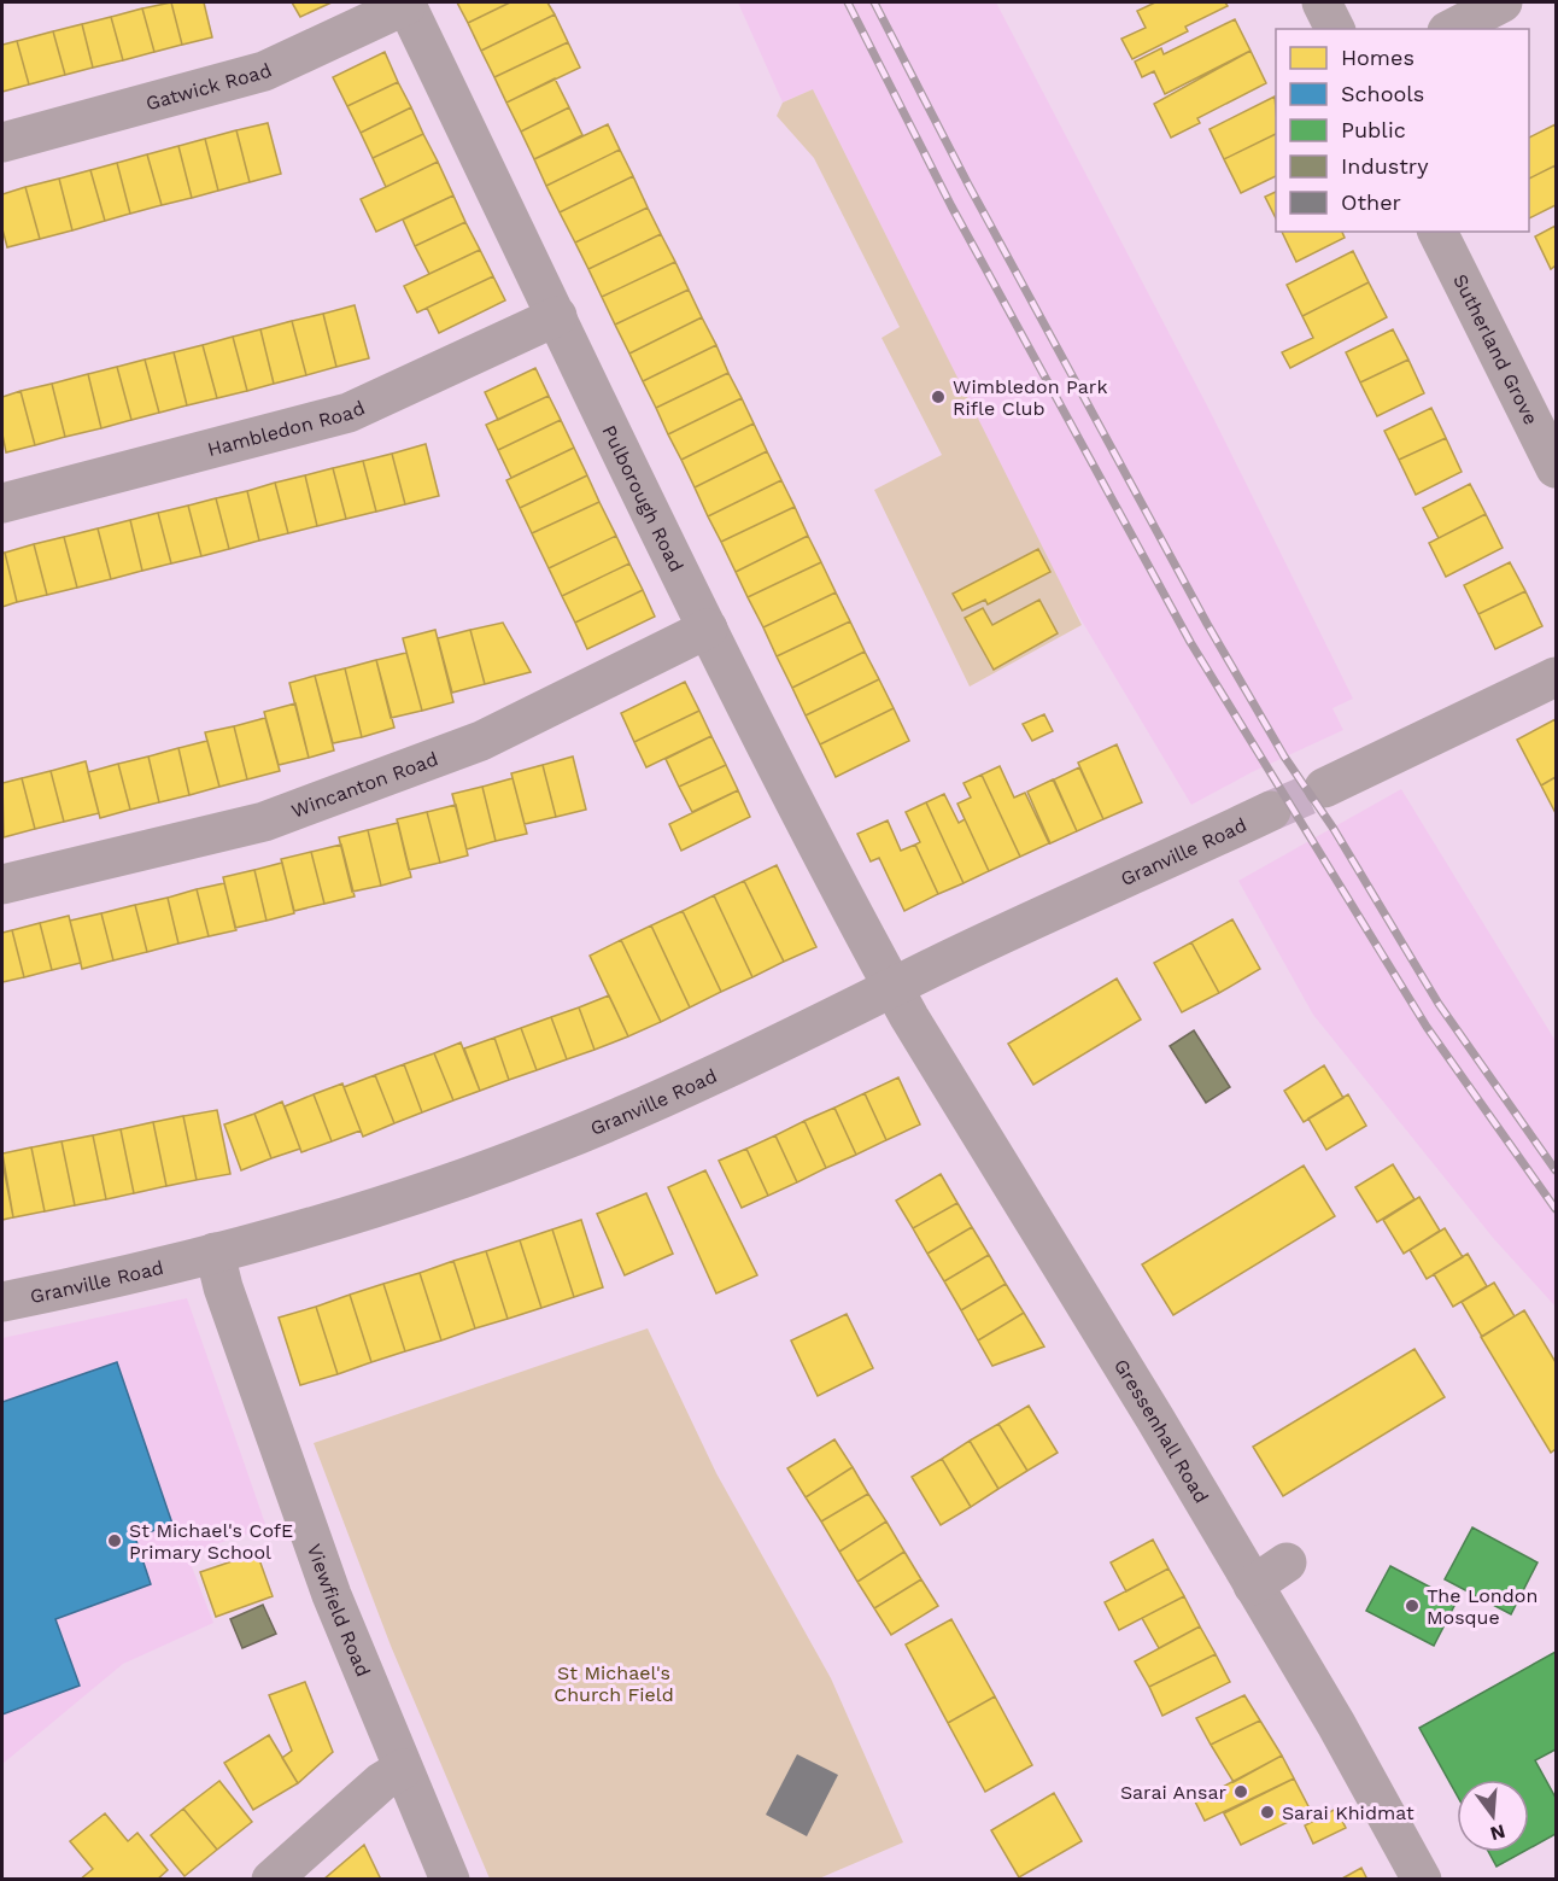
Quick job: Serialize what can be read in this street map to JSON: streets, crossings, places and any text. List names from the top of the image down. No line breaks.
{"streets":{"street":["Gatwick Road","Sutherland Grove","Hambledon Road","Pulborough Road","Wincanton Road","Granville Road","Gressenhall Road","Viewfield Road"]},"crossings":[["Gatwick Road","Pulborough Road"],["Hambledon Road","Pulborough Road"],["Pulborough Road","Wincanton Road"],["Pulborough Road","Granville Road"],["Pulborough Road","Gressenhall Road"],["Granville Road","Gressenhall Road"],["Granville Road","Viewfield Road"]],"parks":["St Michael's Church Field"],"places":["Wimbledon Park Rifle Club","St Michael's CofE Primary School","The London Mosque","Sarai Ansar","Sarai Khidmat"],"legend":["Homes","Schools","Public","Industry","Other"],"north":"bottom"}
